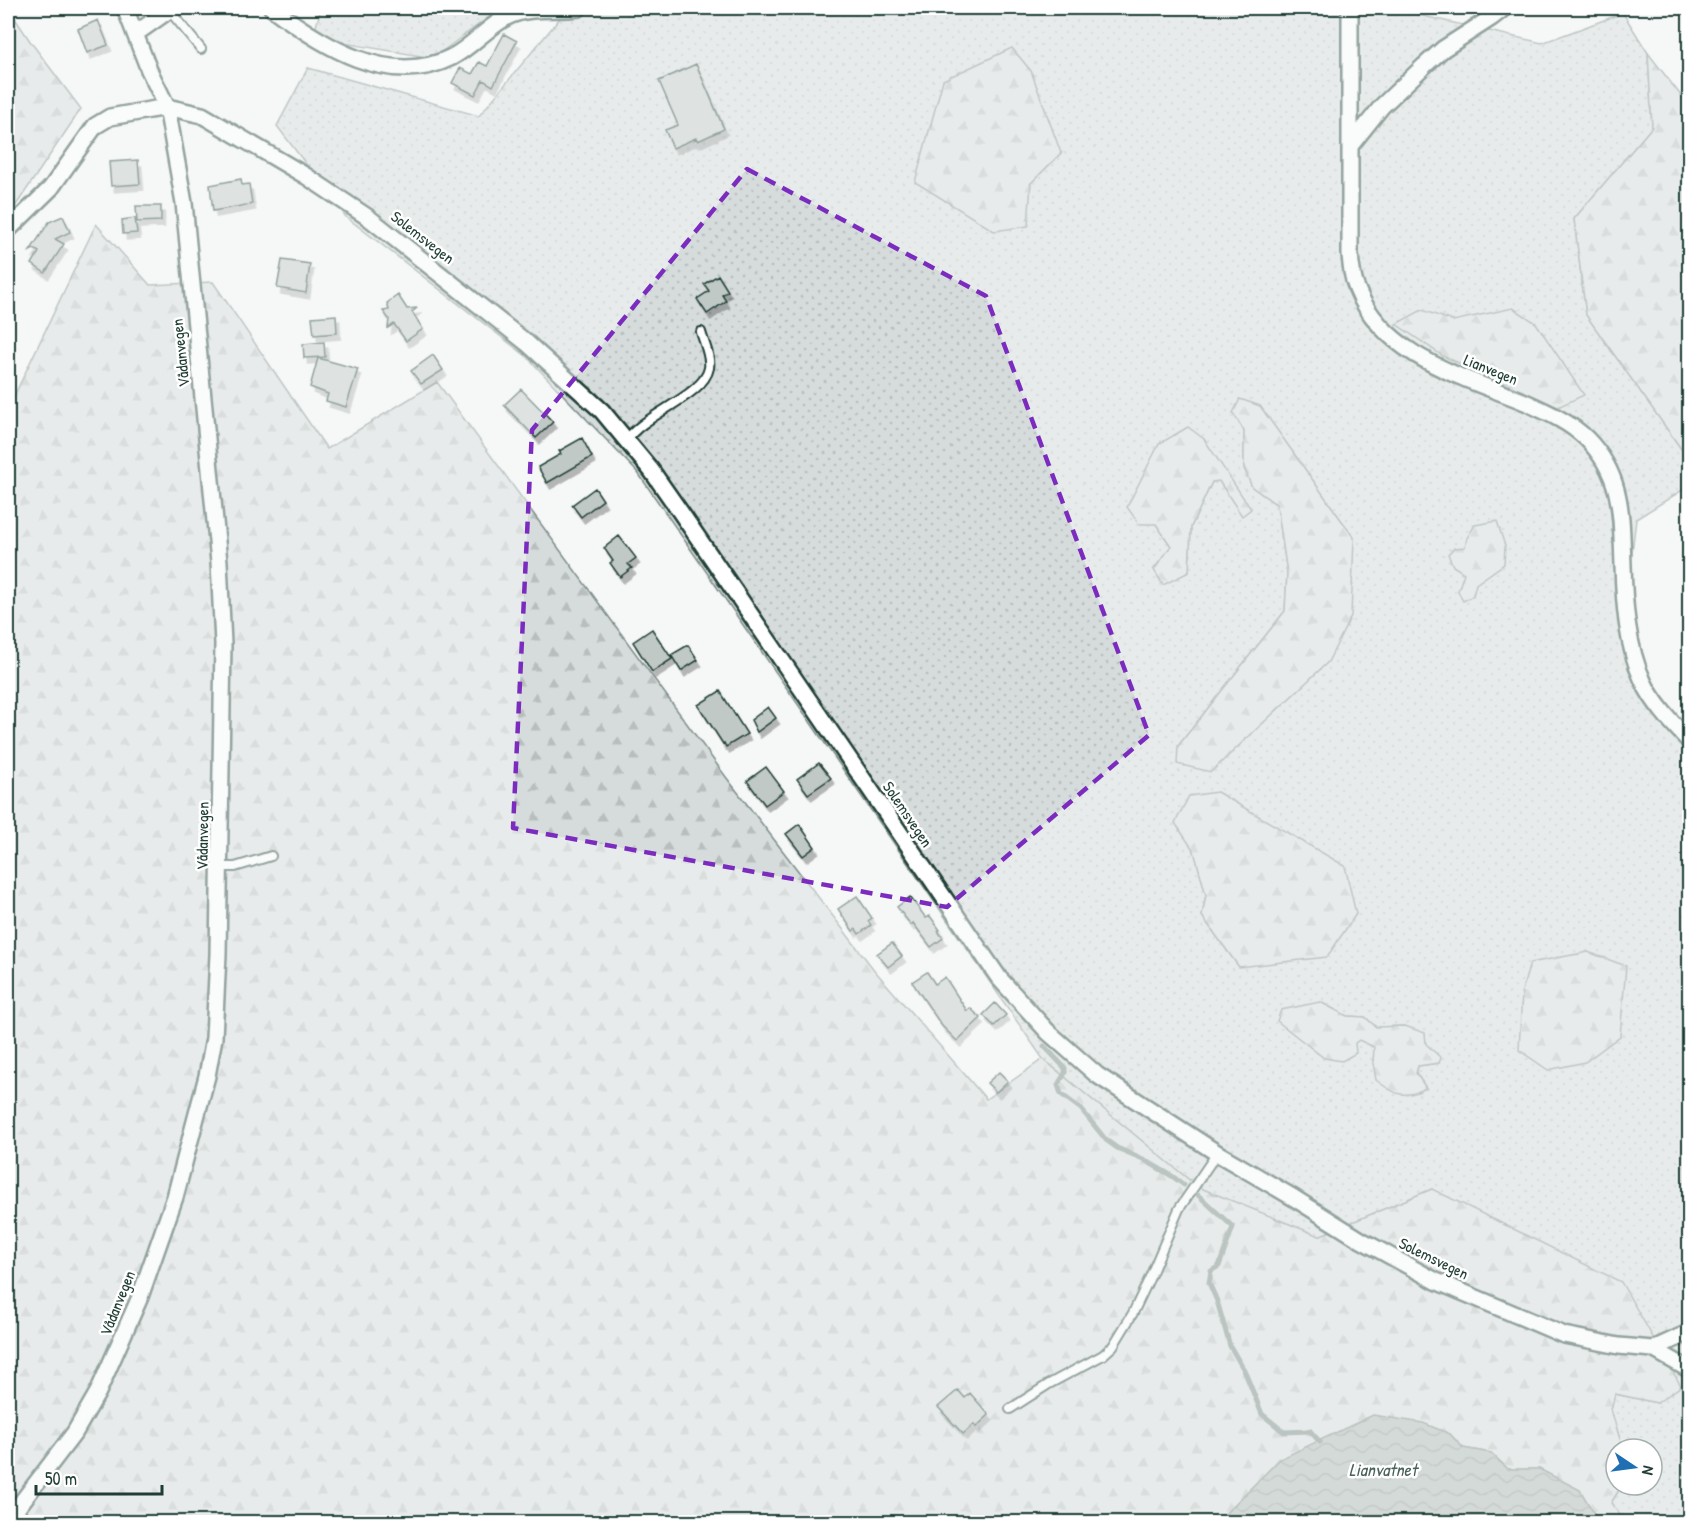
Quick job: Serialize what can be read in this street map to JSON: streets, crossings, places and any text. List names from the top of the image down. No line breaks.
{"streets":{"street":["Solemsvegen","Vådanvegen","Lianvegen"]},"crossings":[["Solemsvegen","Vådanvegen"]],"water":["Lianvatnet"],"scale_bar":"50 m","north":"right"}
